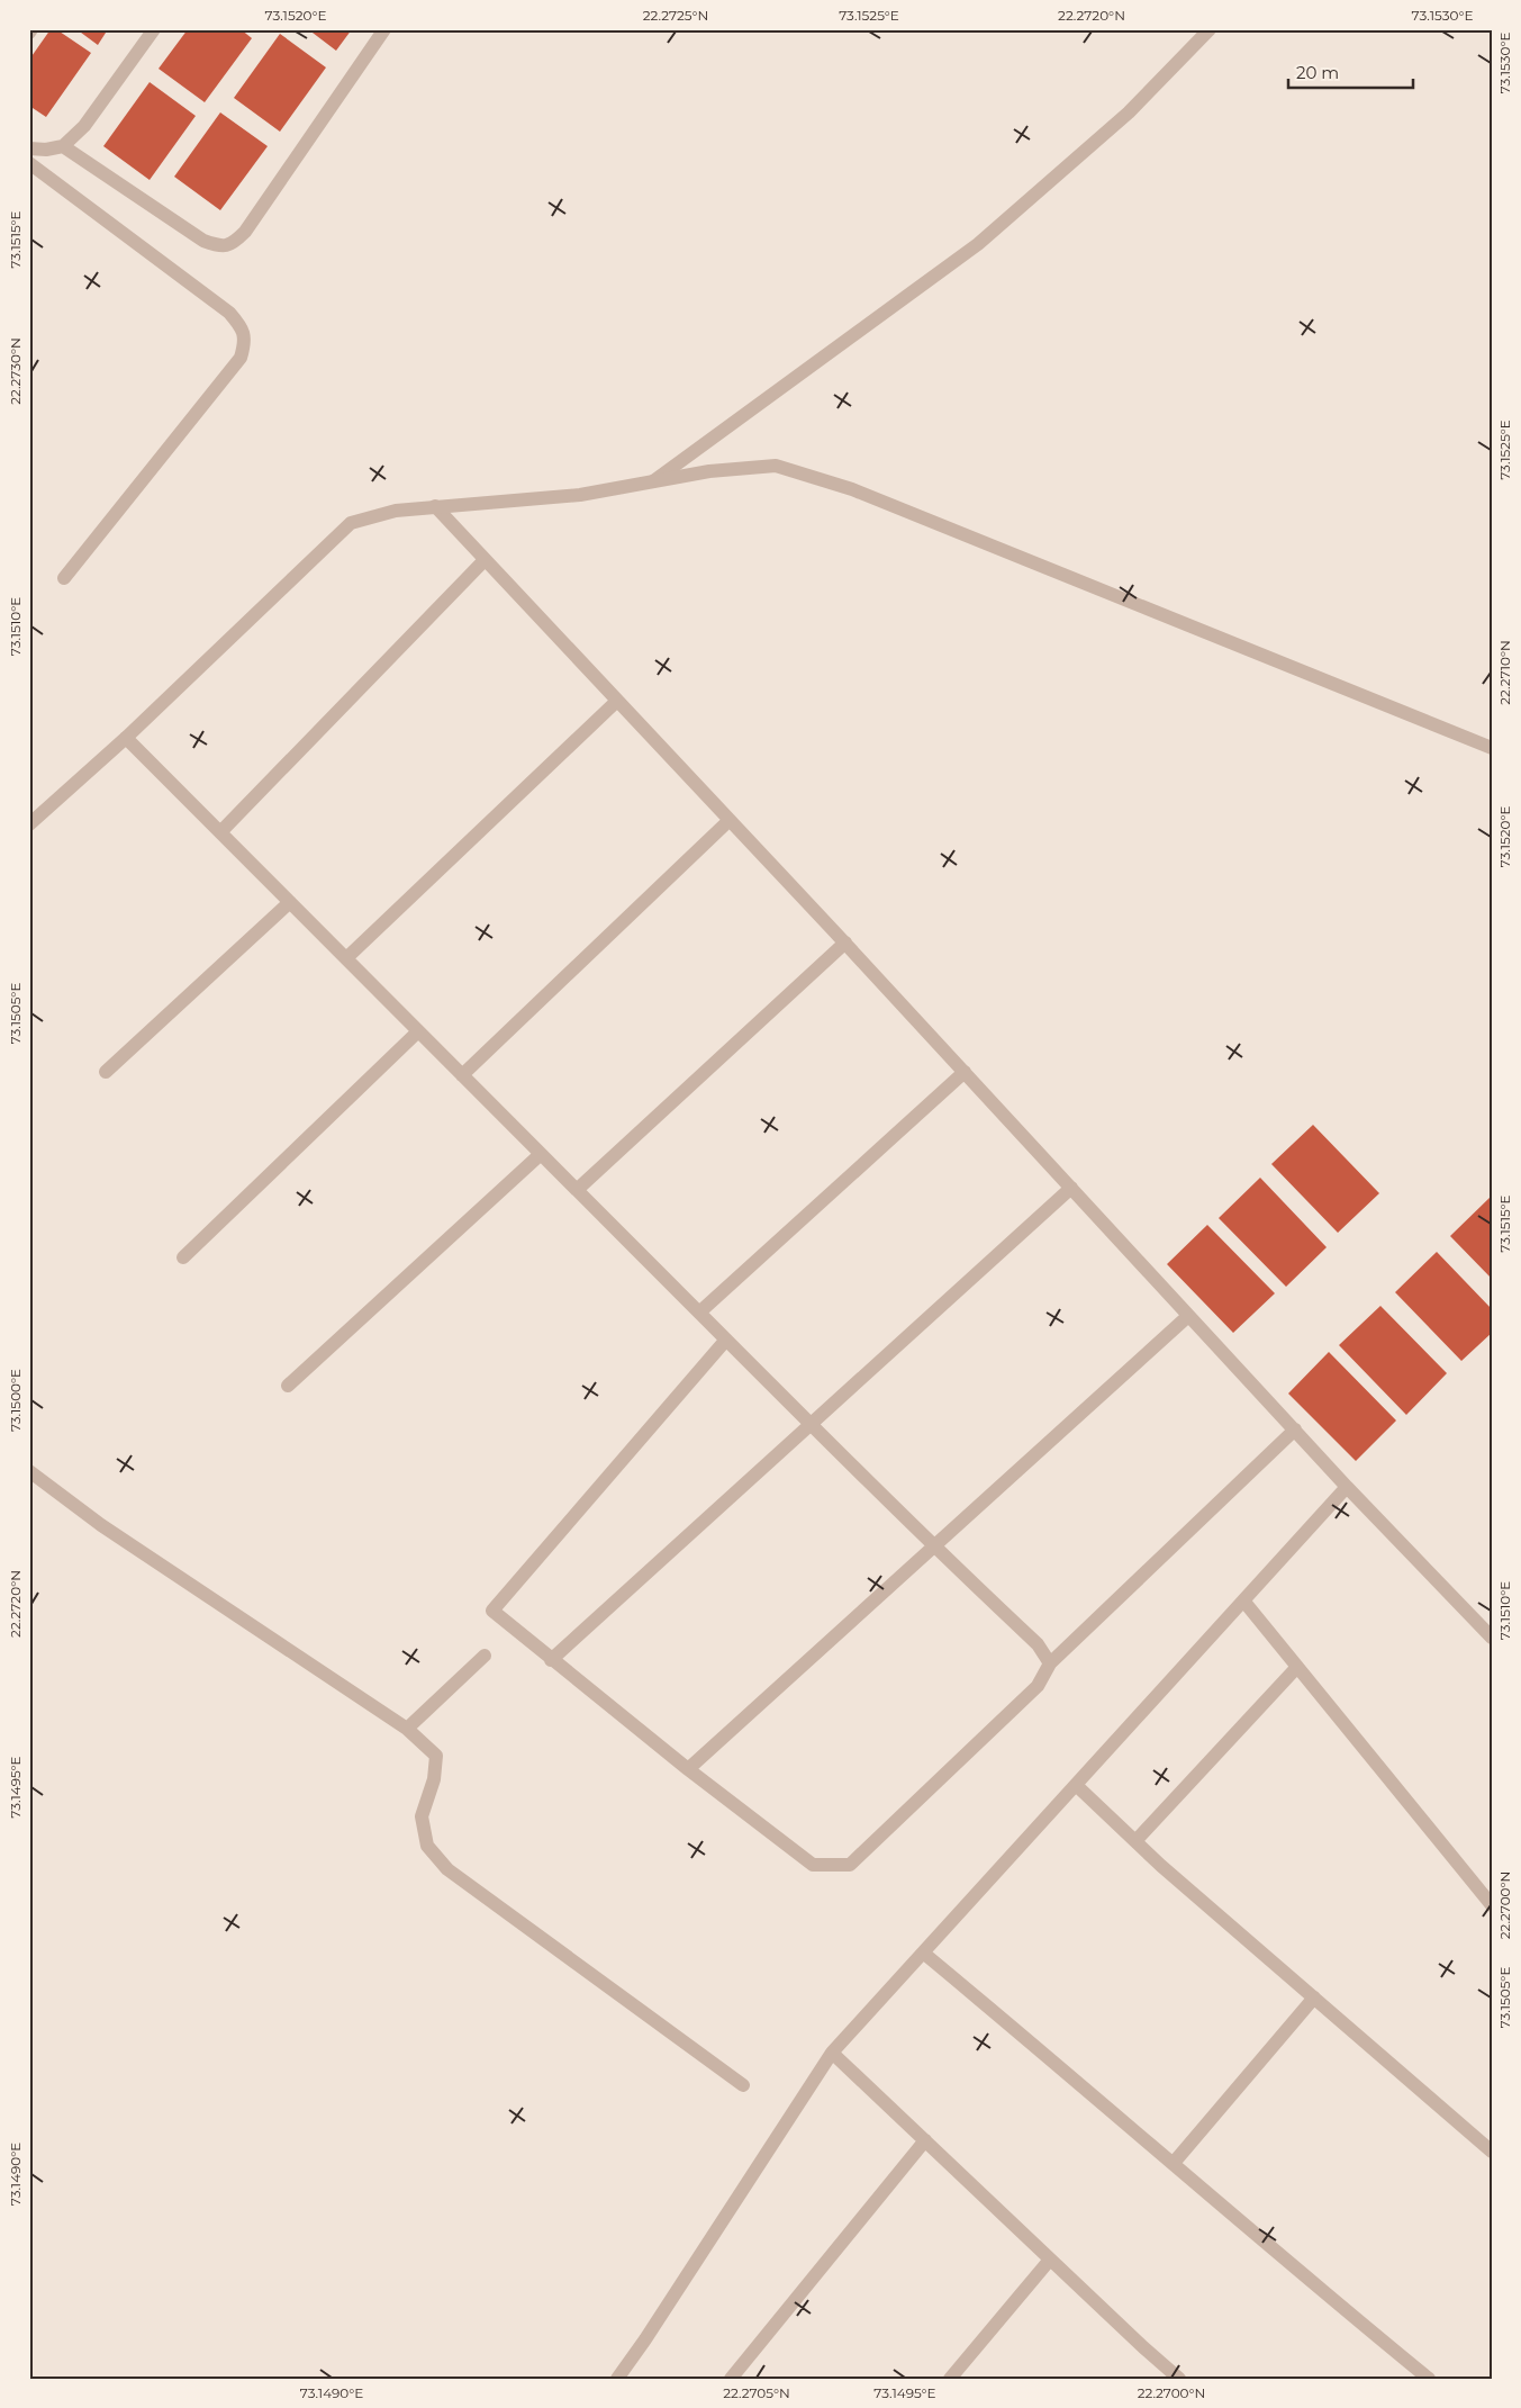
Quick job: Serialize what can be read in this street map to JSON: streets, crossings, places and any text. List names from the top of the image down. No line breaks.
{"scale_bar":"20 m","coordinates":["73.1520°E","22.2725°N","73.1525°E","22.2720°N","73.1530°E","73.1515°E","22.2730°N","73.1510°E","22.2710°N","73.1505°E","73.1500°E","73.1495°E","22.2700°N","73.1490°E","22.2705°N"]}
